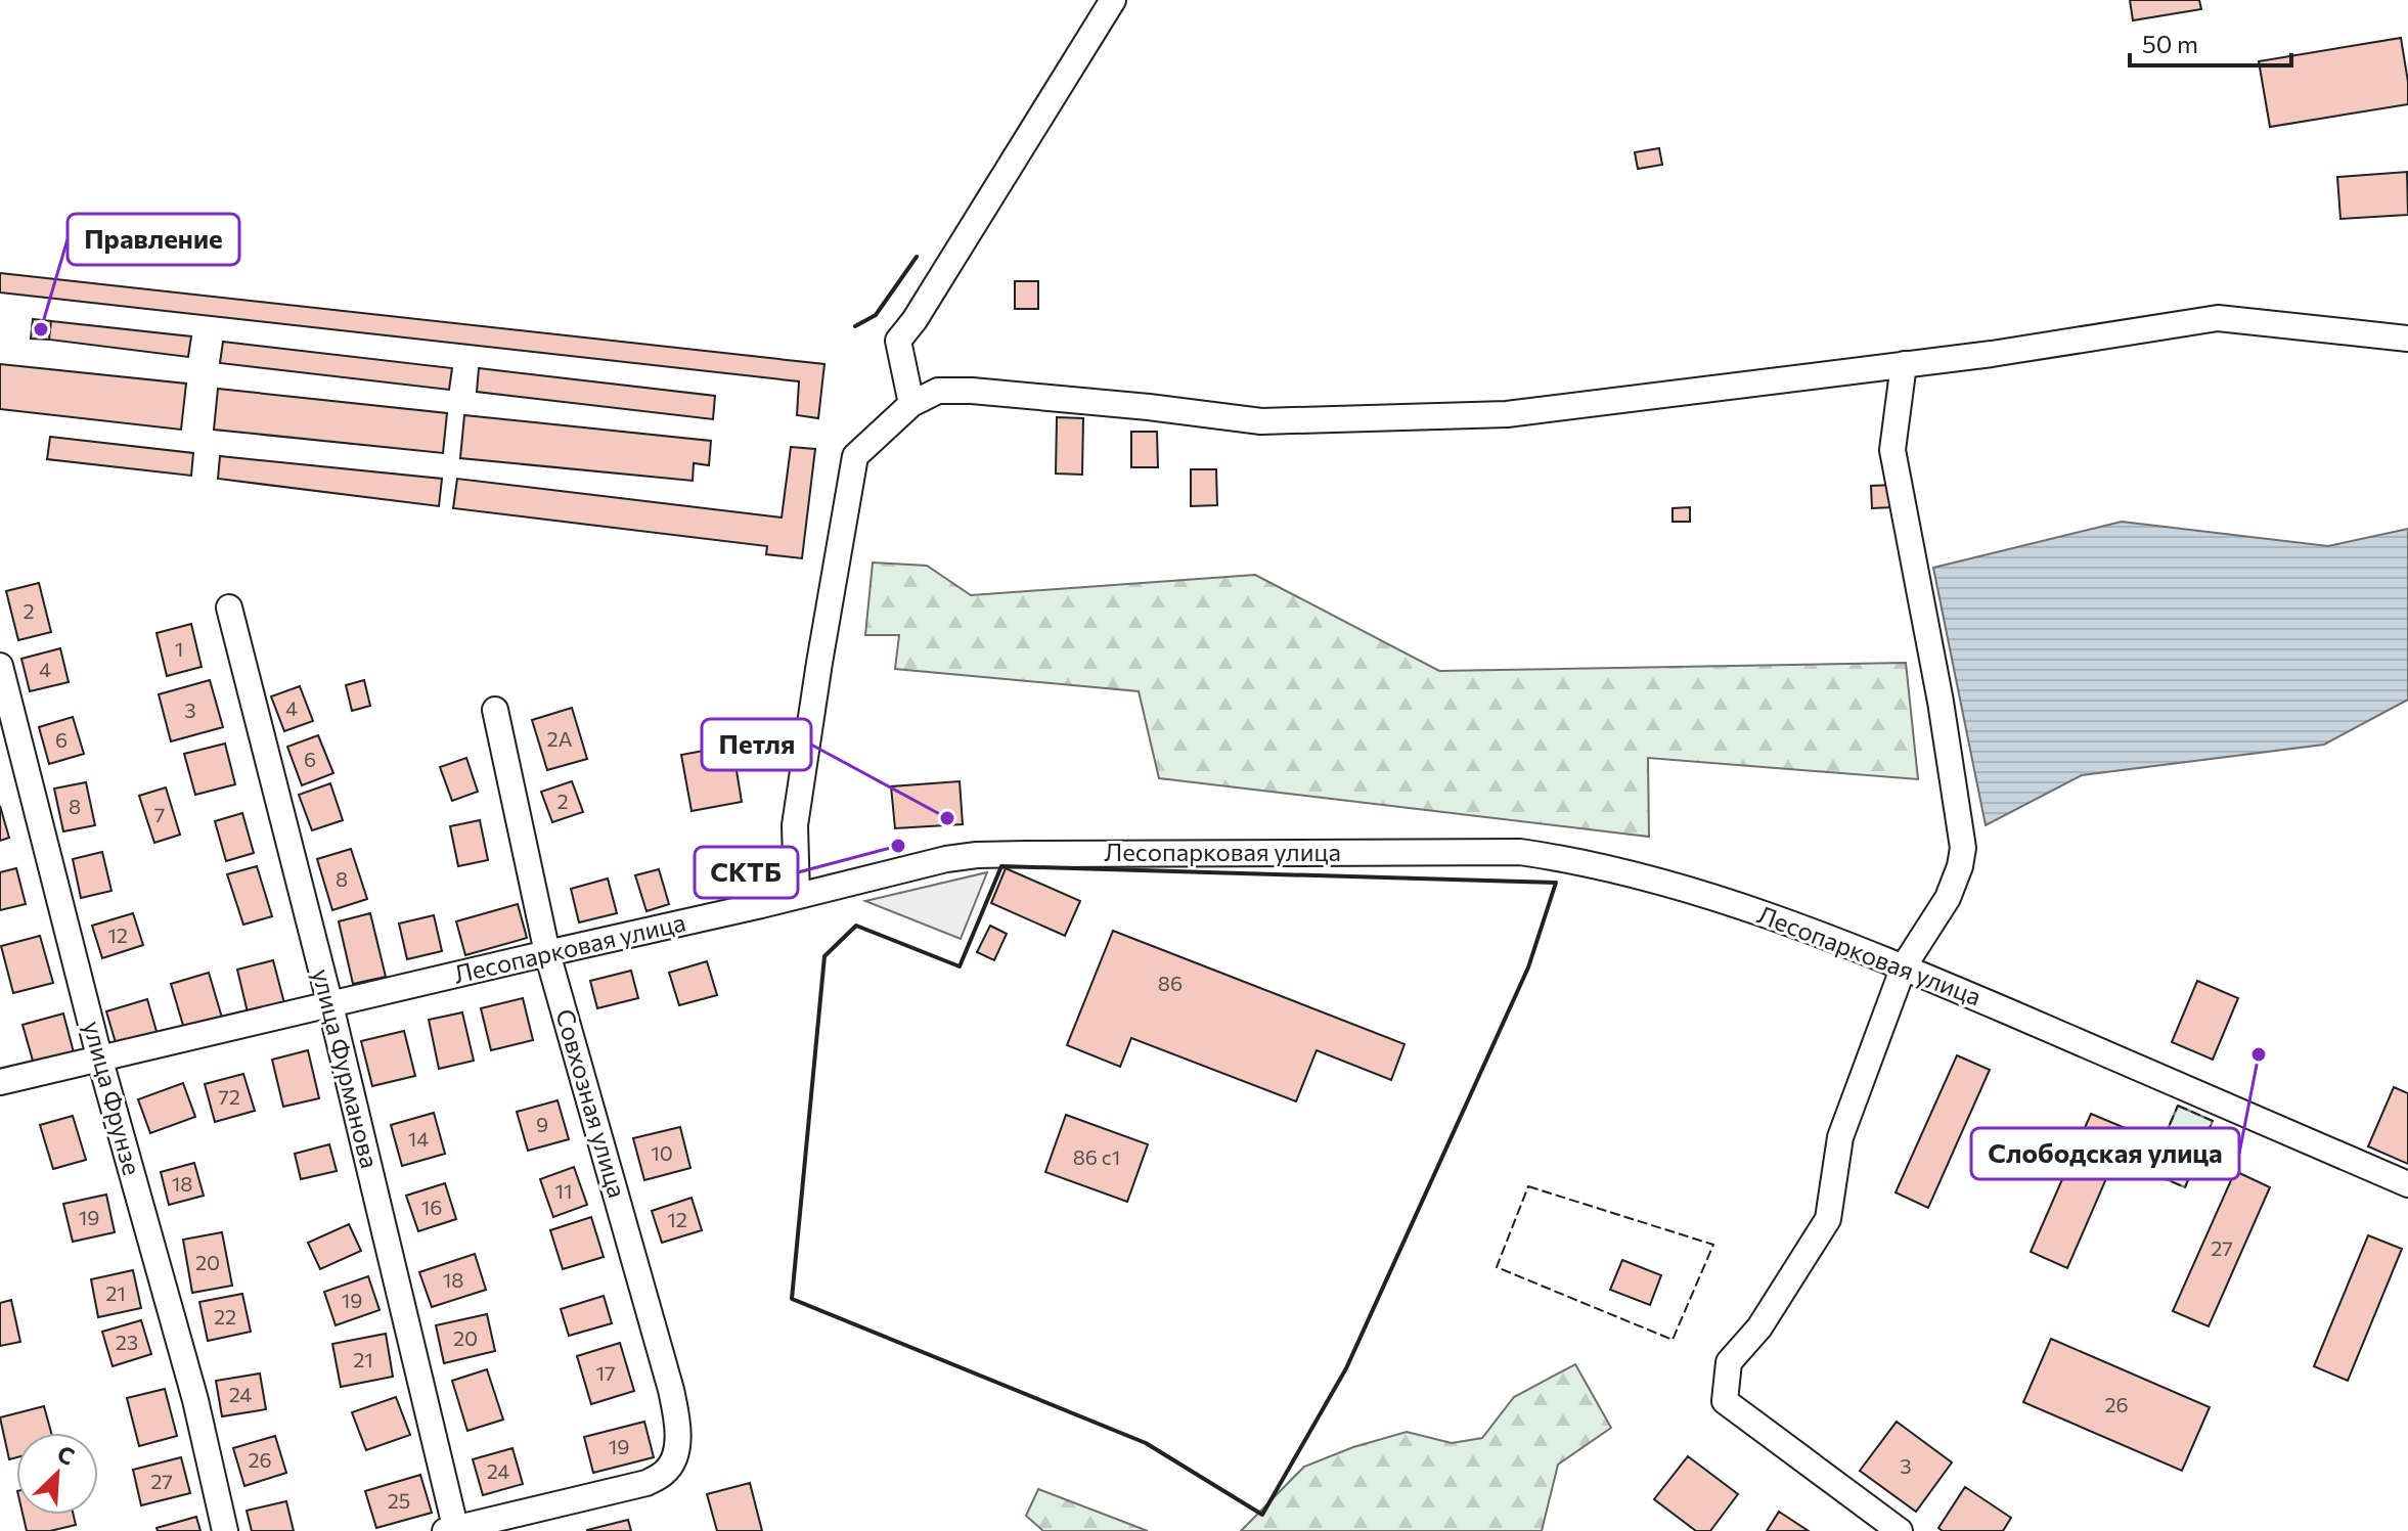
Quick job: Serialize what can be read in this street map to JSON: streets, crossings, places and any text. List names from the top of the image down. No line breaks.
{"streets":{"street":["Лесопарковая улица","улица Фурманова","улица Фрунзе","Совхозная улица"]},"crossings":[["Лесопарковая улица","улица Фурманова"],["Лесопарковая улица","улица Фрунзе"],["Лесопарковая улица","Совхозная улица"],["улица Фурманова","Совхозная улица"]],"places":["Правление","Петля","СКТБ","Слободская улица"],"house_numbers":["2","1","4","4","3","2А","6","6","2","8","7","8","12","86","72","9","14","10","86 с1","18","11","16","19","12","27","20","18","21","19","22","20","23","21","17","24","26","19","26","3","24","27","25"],"scale_bar":"50 m","north":"top right"}
